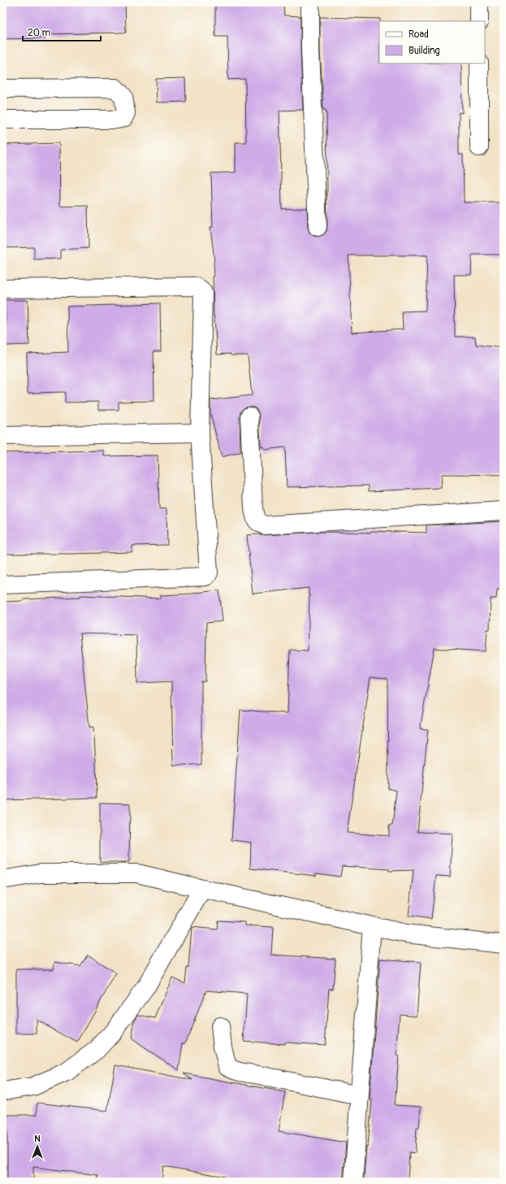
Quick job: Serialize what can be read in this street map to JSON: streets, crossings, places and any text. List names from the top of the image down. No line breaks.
{"legend":["Road","Building"],"scale_bar":"20 m","north":"top"}
